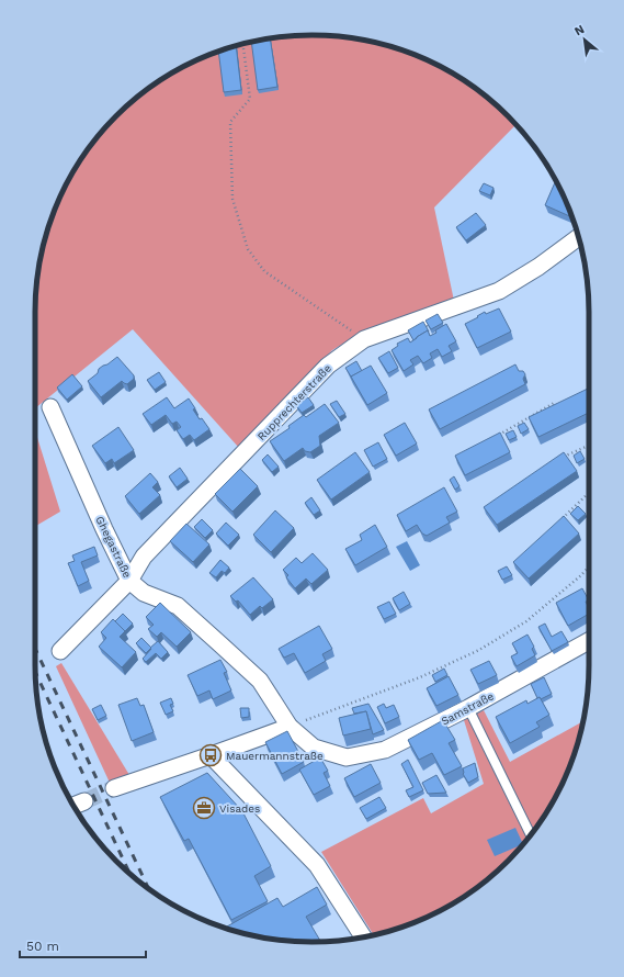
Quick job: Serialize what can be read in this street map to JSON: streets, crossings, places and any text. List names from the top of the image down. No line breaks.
{"streets":{"street":["Rupprechterstraße","Ghegastraße","Samstraße"]},"crossings":[["Rupprechterstraße","Ghegastraße"],["Ghegastraße","Samstraße"]],"places":{"bus stop":["Mauermannstraße"],"office":["Visades"]},"scale_bar":"50 m","north":"top left"}
